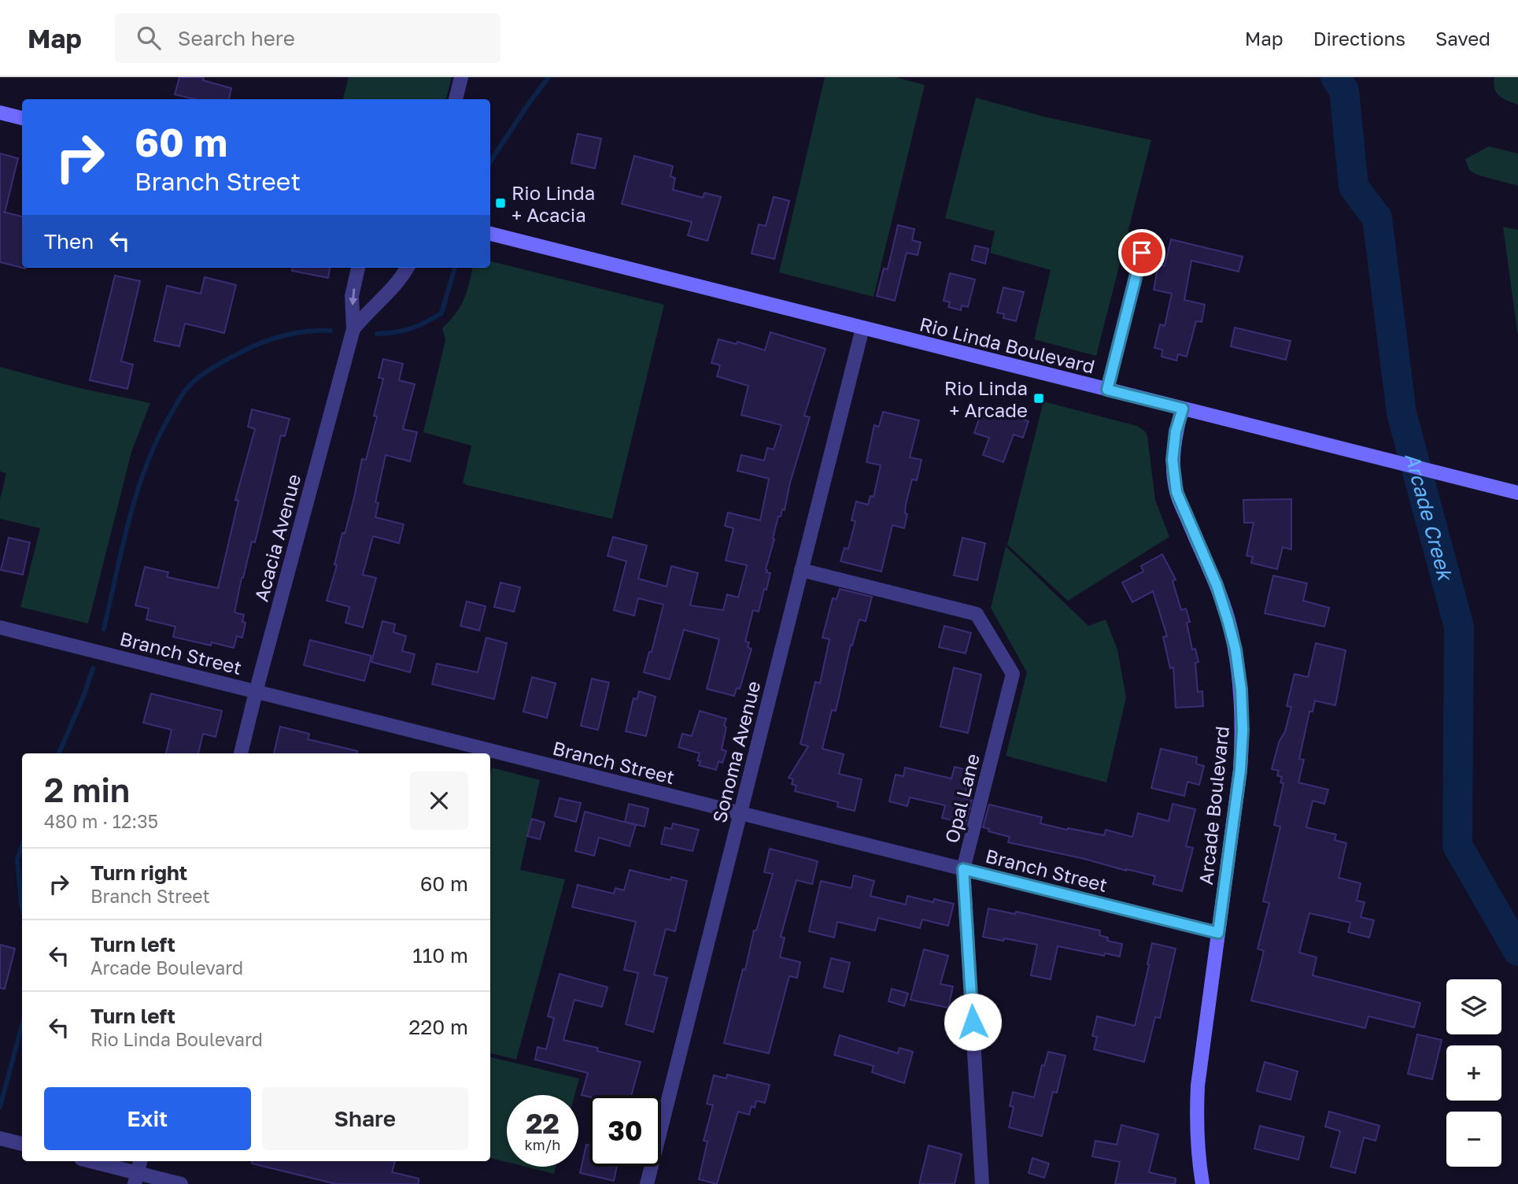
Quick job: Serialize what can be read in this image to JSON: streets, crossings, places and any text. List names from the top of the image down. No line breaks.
{"streets":{"main road":["Rio Linda Boulevard","Arcade Boulevard"],"street":["Acacia Avenue","Branch Street","Sonoma Avenue","Opal Lane"]},"crossings":[["Rio Linda Boulevard","Sonoma Avenue"],["Rio Linda Boulevard","Arcade Boulevard"],["Acacia Avenue","Branch Street"],["Branch Street","Sonoma Avenue"],["Branch Street","Opal Lane"],["Branch Street","Arcade Boulevard"],["Sonoma Avenue","Opal Lane"]],"water":["Arcade Creek"],"places":{"transit":["Rio Linda + Acacia","Rio Linda + Arcade"]},"page":{"header":"Map","search":"Search here","nav":["Map","Directions","Saved"],"turn":["60 m","Branch Street"],"then":"Then","heading":["2 min","480 m · 12:35"],"list":[{"name":"Turn right","note":"Branch Street","value":"60 m"},{"name":"Turn left","note":"Arcade Boulevard","value":"110 m"},{"name":"Turn left","note":"Rio Linda Boulevard","value":"220 m"}],"map_buttons":["+","−"],"buttons":["Exit","Share"],"speed":"22 km/h","limit":"30"}}
